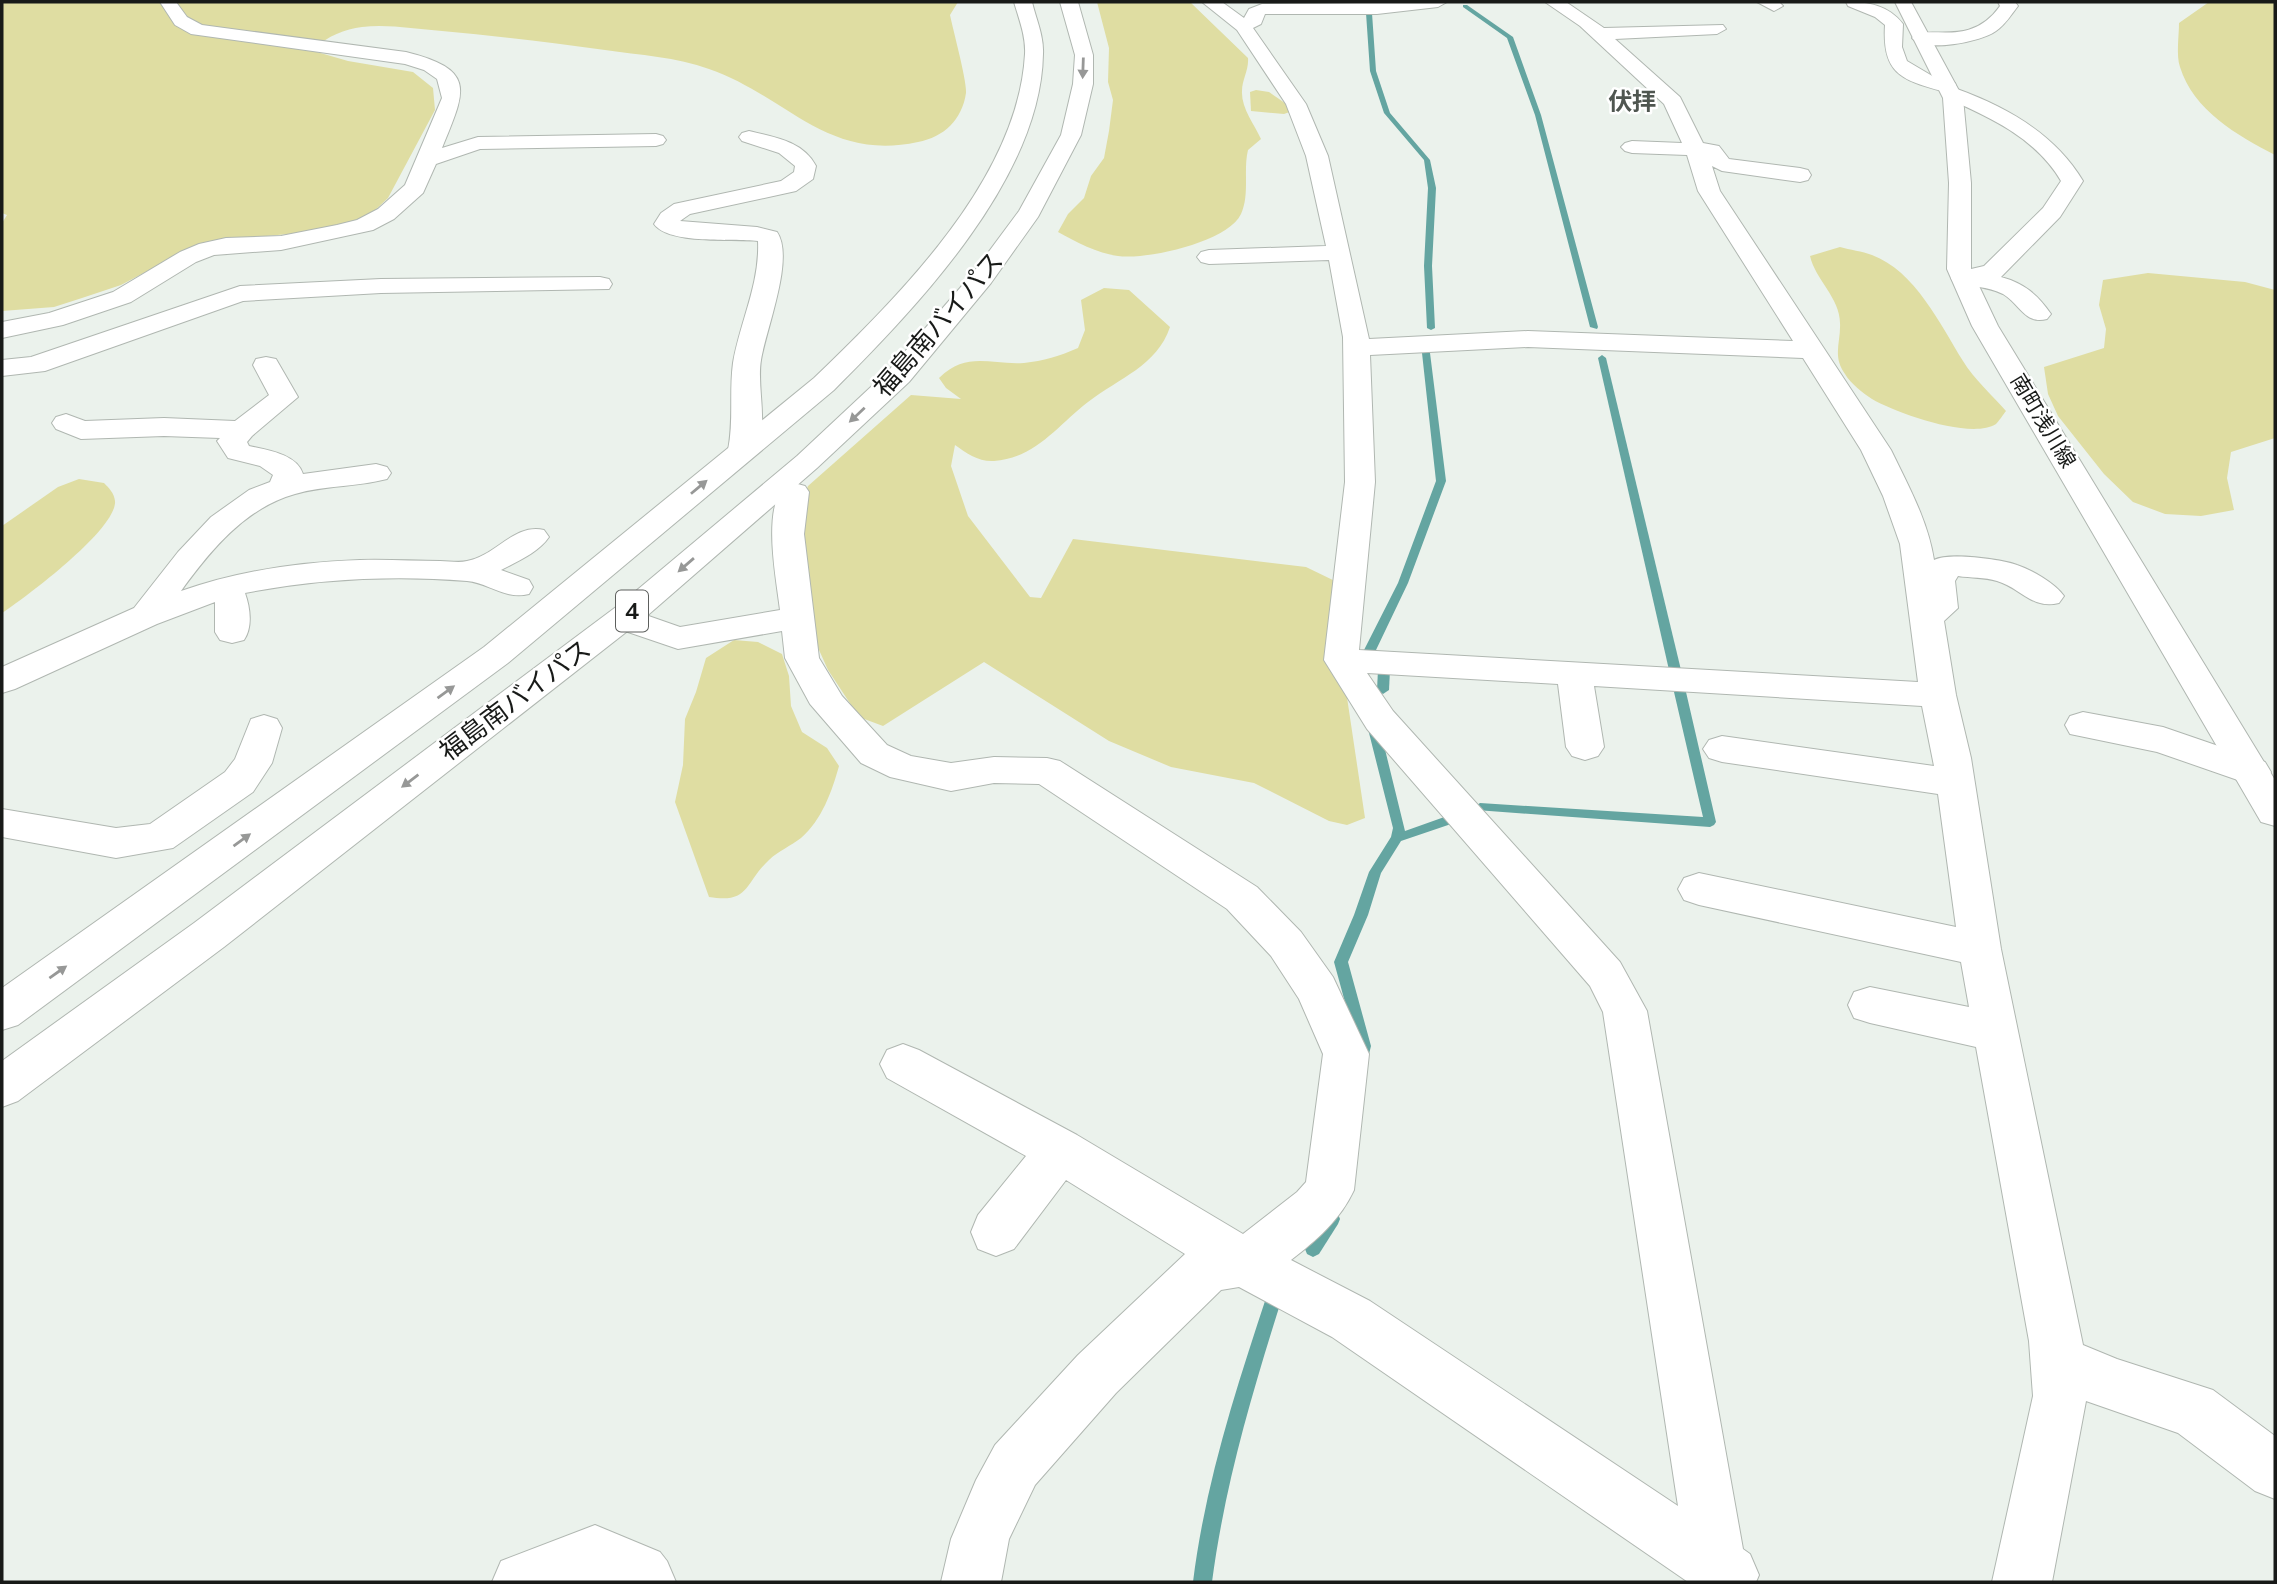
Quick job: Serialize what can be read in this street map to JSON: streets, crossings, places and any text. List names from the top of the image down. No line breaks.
{"streets":{"main road":["福島南バイパス","南町浅川線","4"]},"districts":["伏拝"]}
